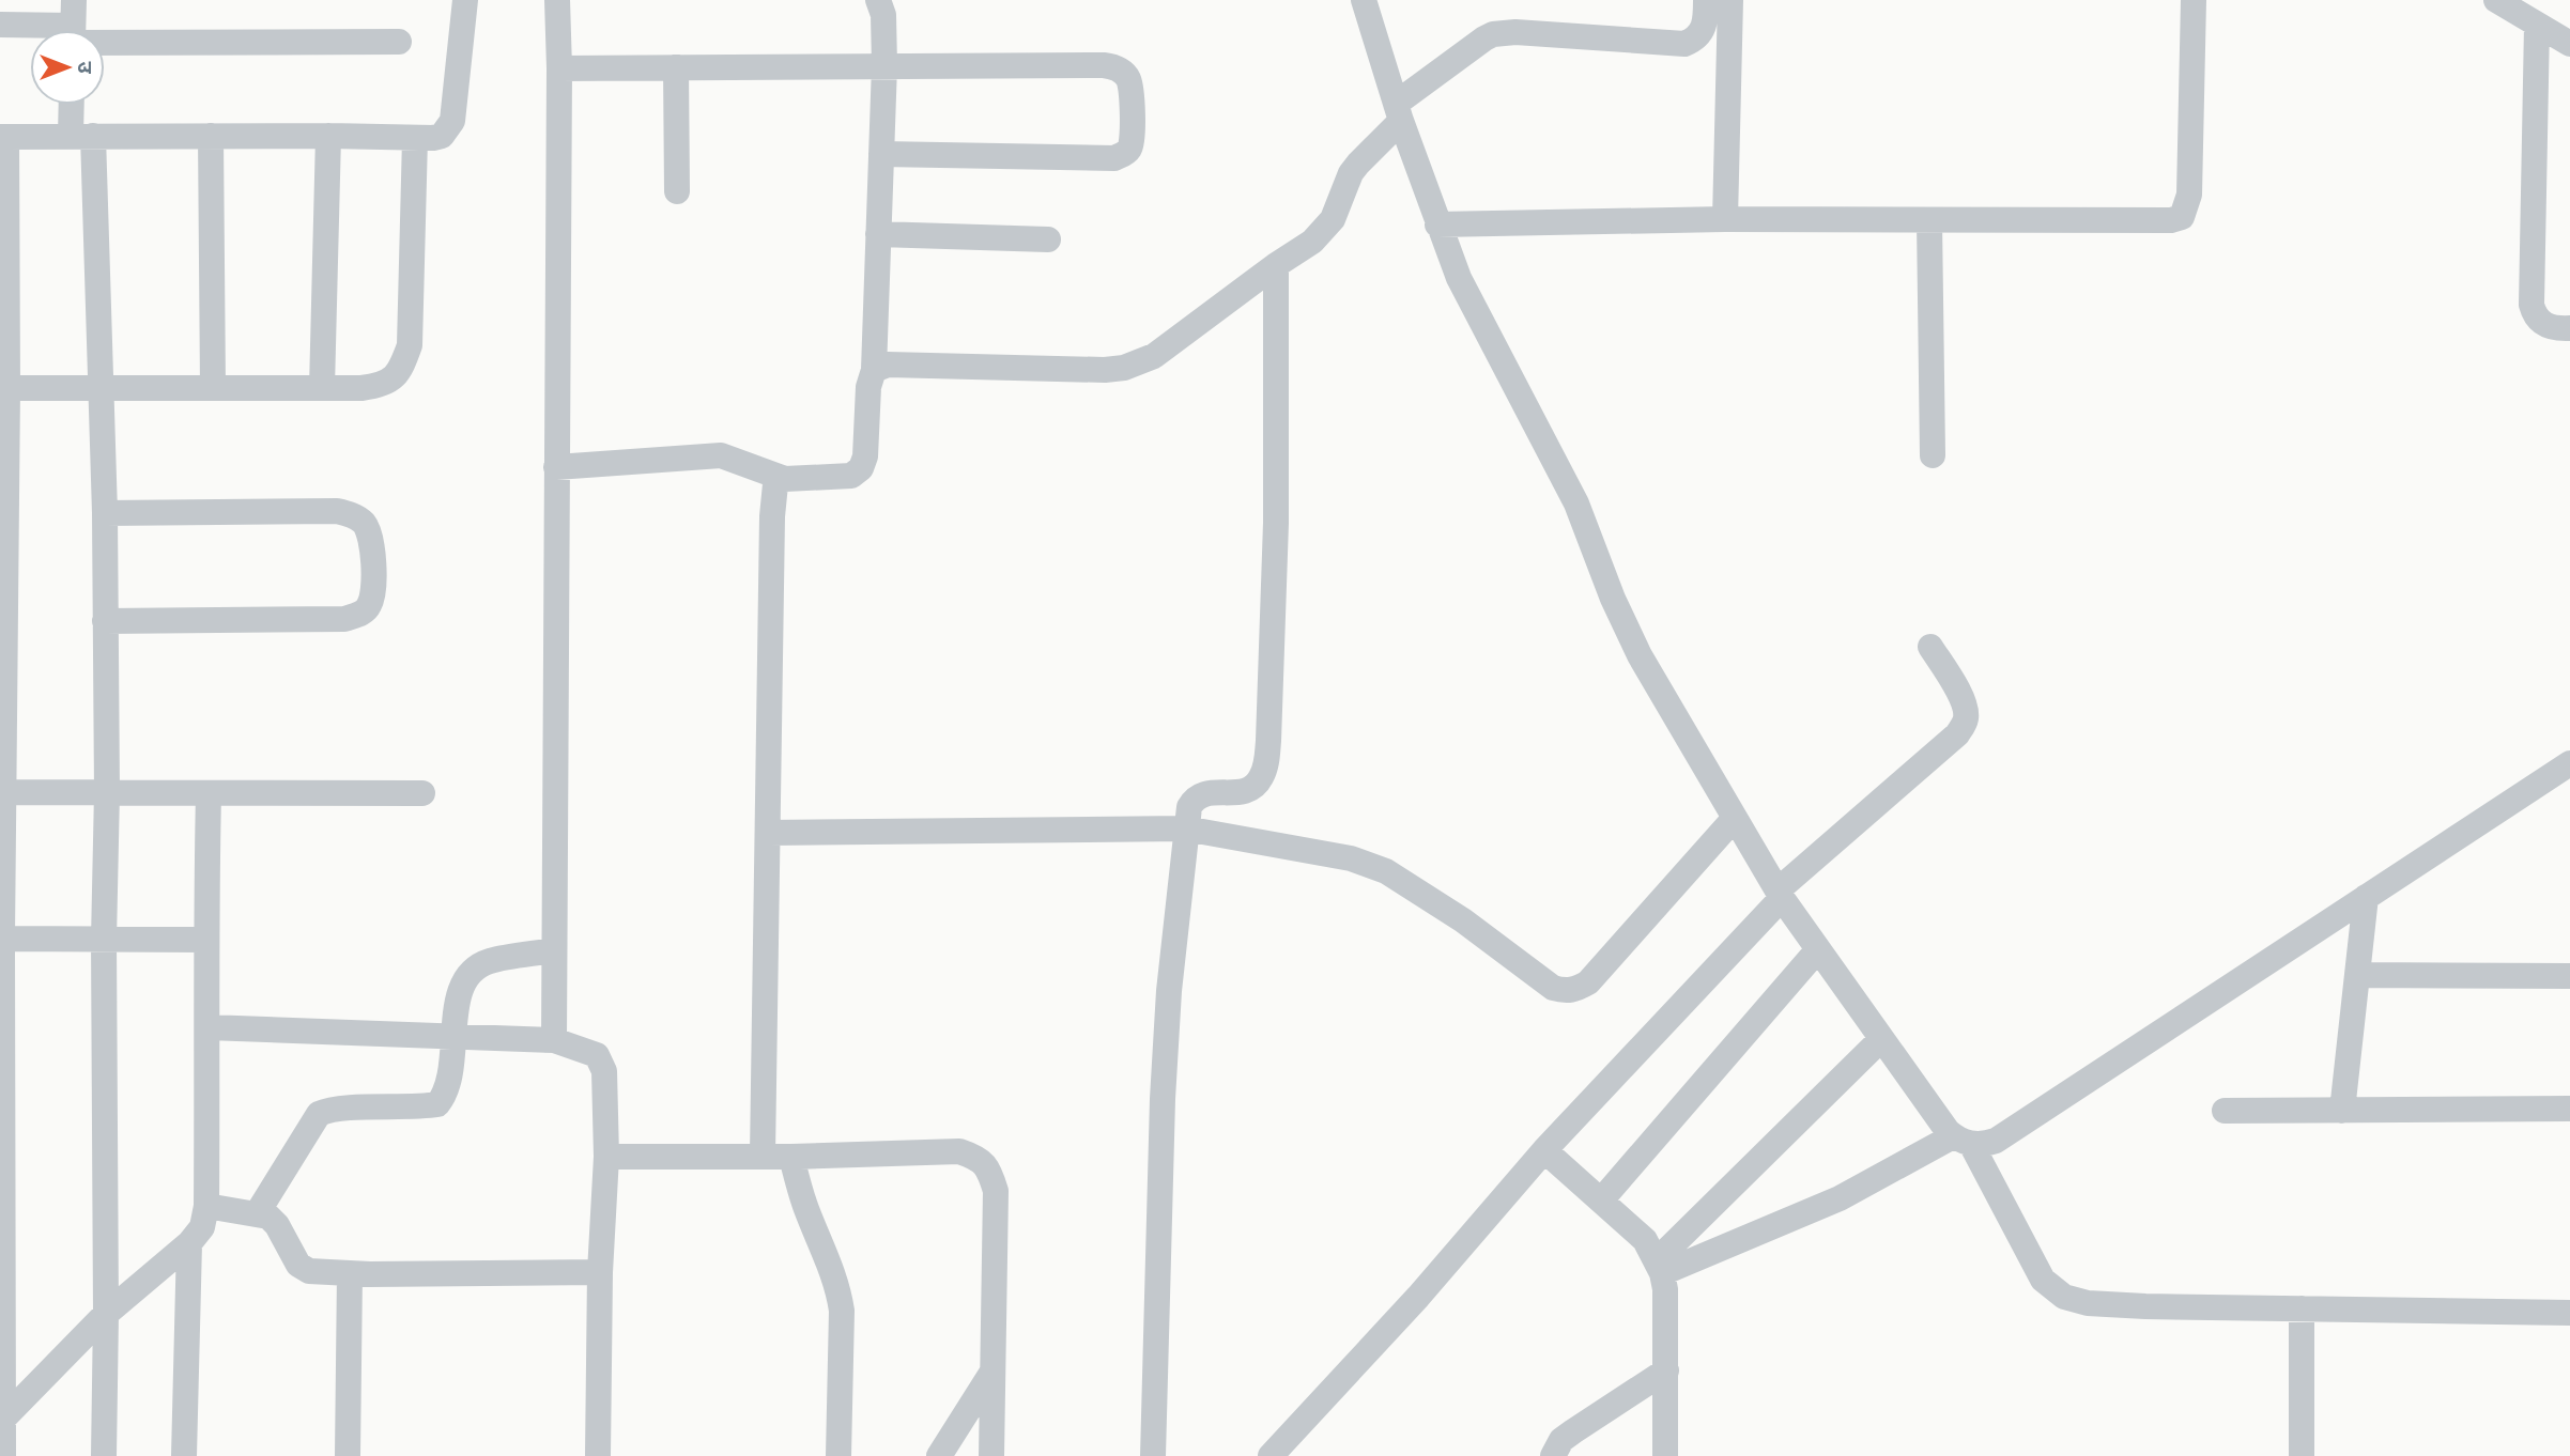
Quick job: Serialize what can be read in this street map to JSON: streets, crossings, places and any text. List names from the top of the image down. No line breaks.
{"north":"right"}
